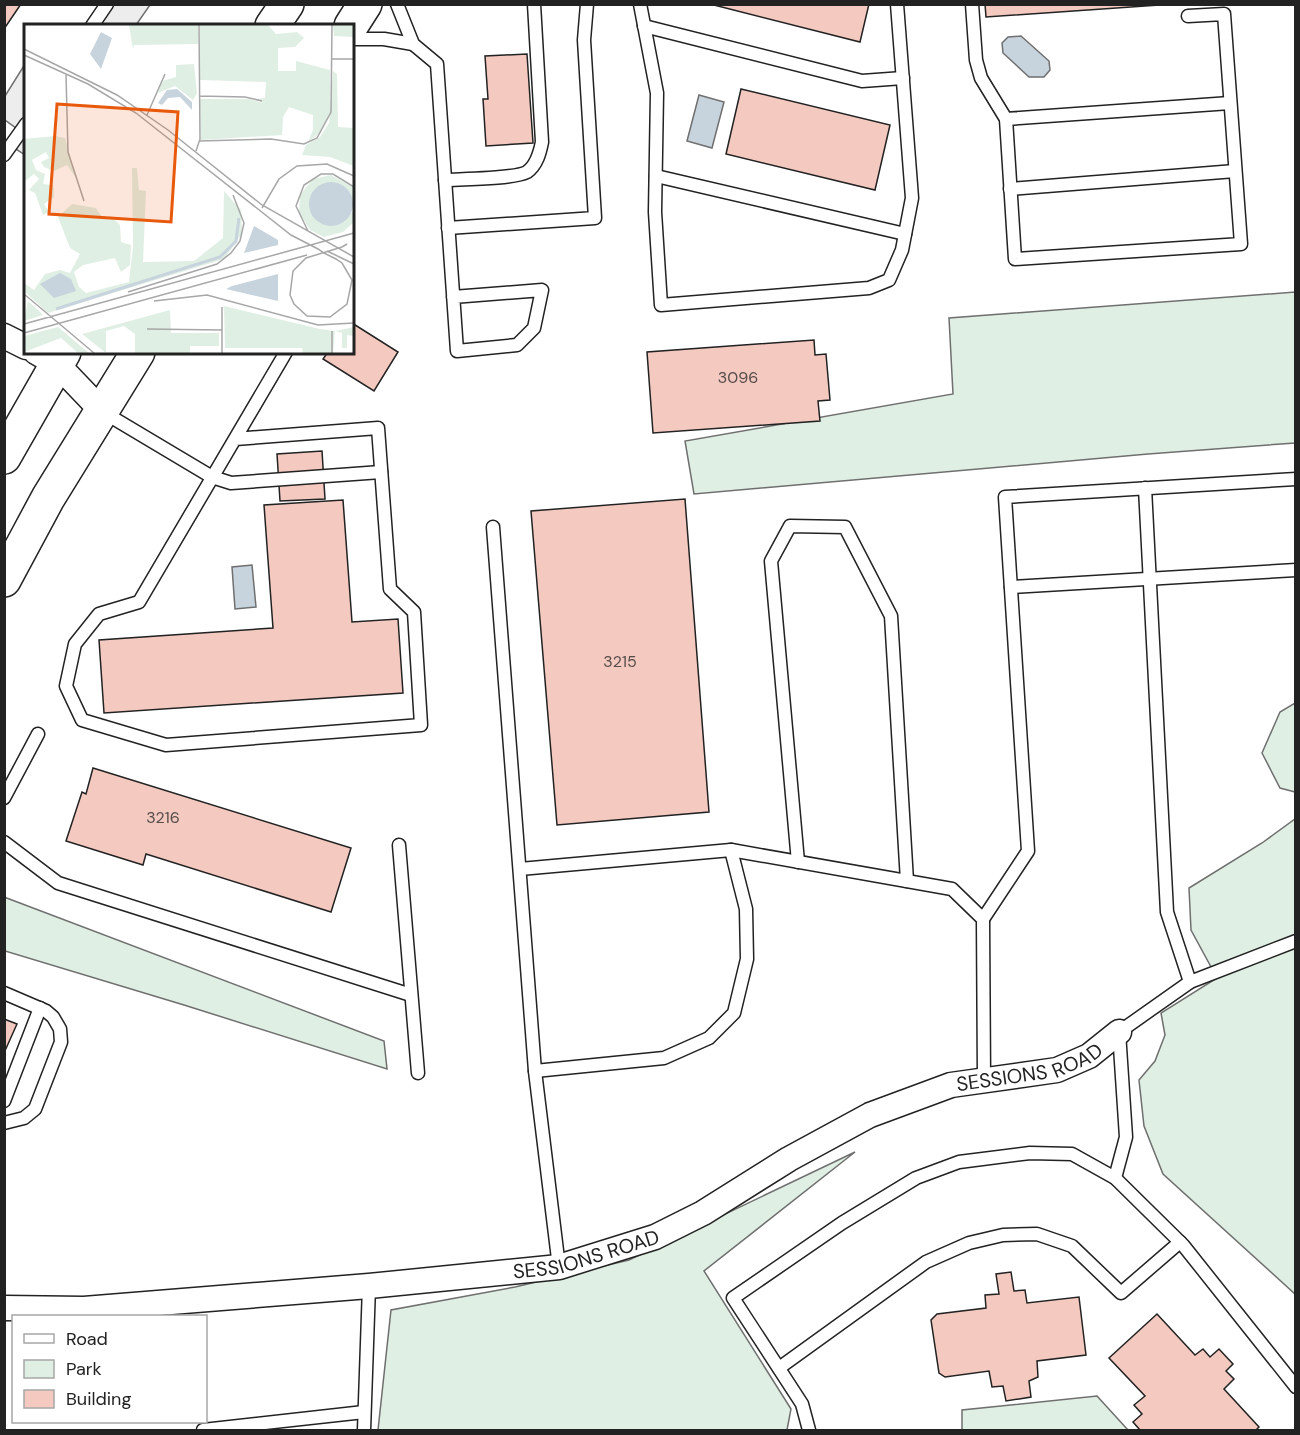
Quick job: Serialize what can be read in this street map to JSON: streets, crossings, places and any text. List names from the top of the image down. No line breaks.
{"streets":{"street":["SESSIONS ROAD"]},"house_numbers":["3096","3215","3216"],"legend":["Road","Park","Building"]}
